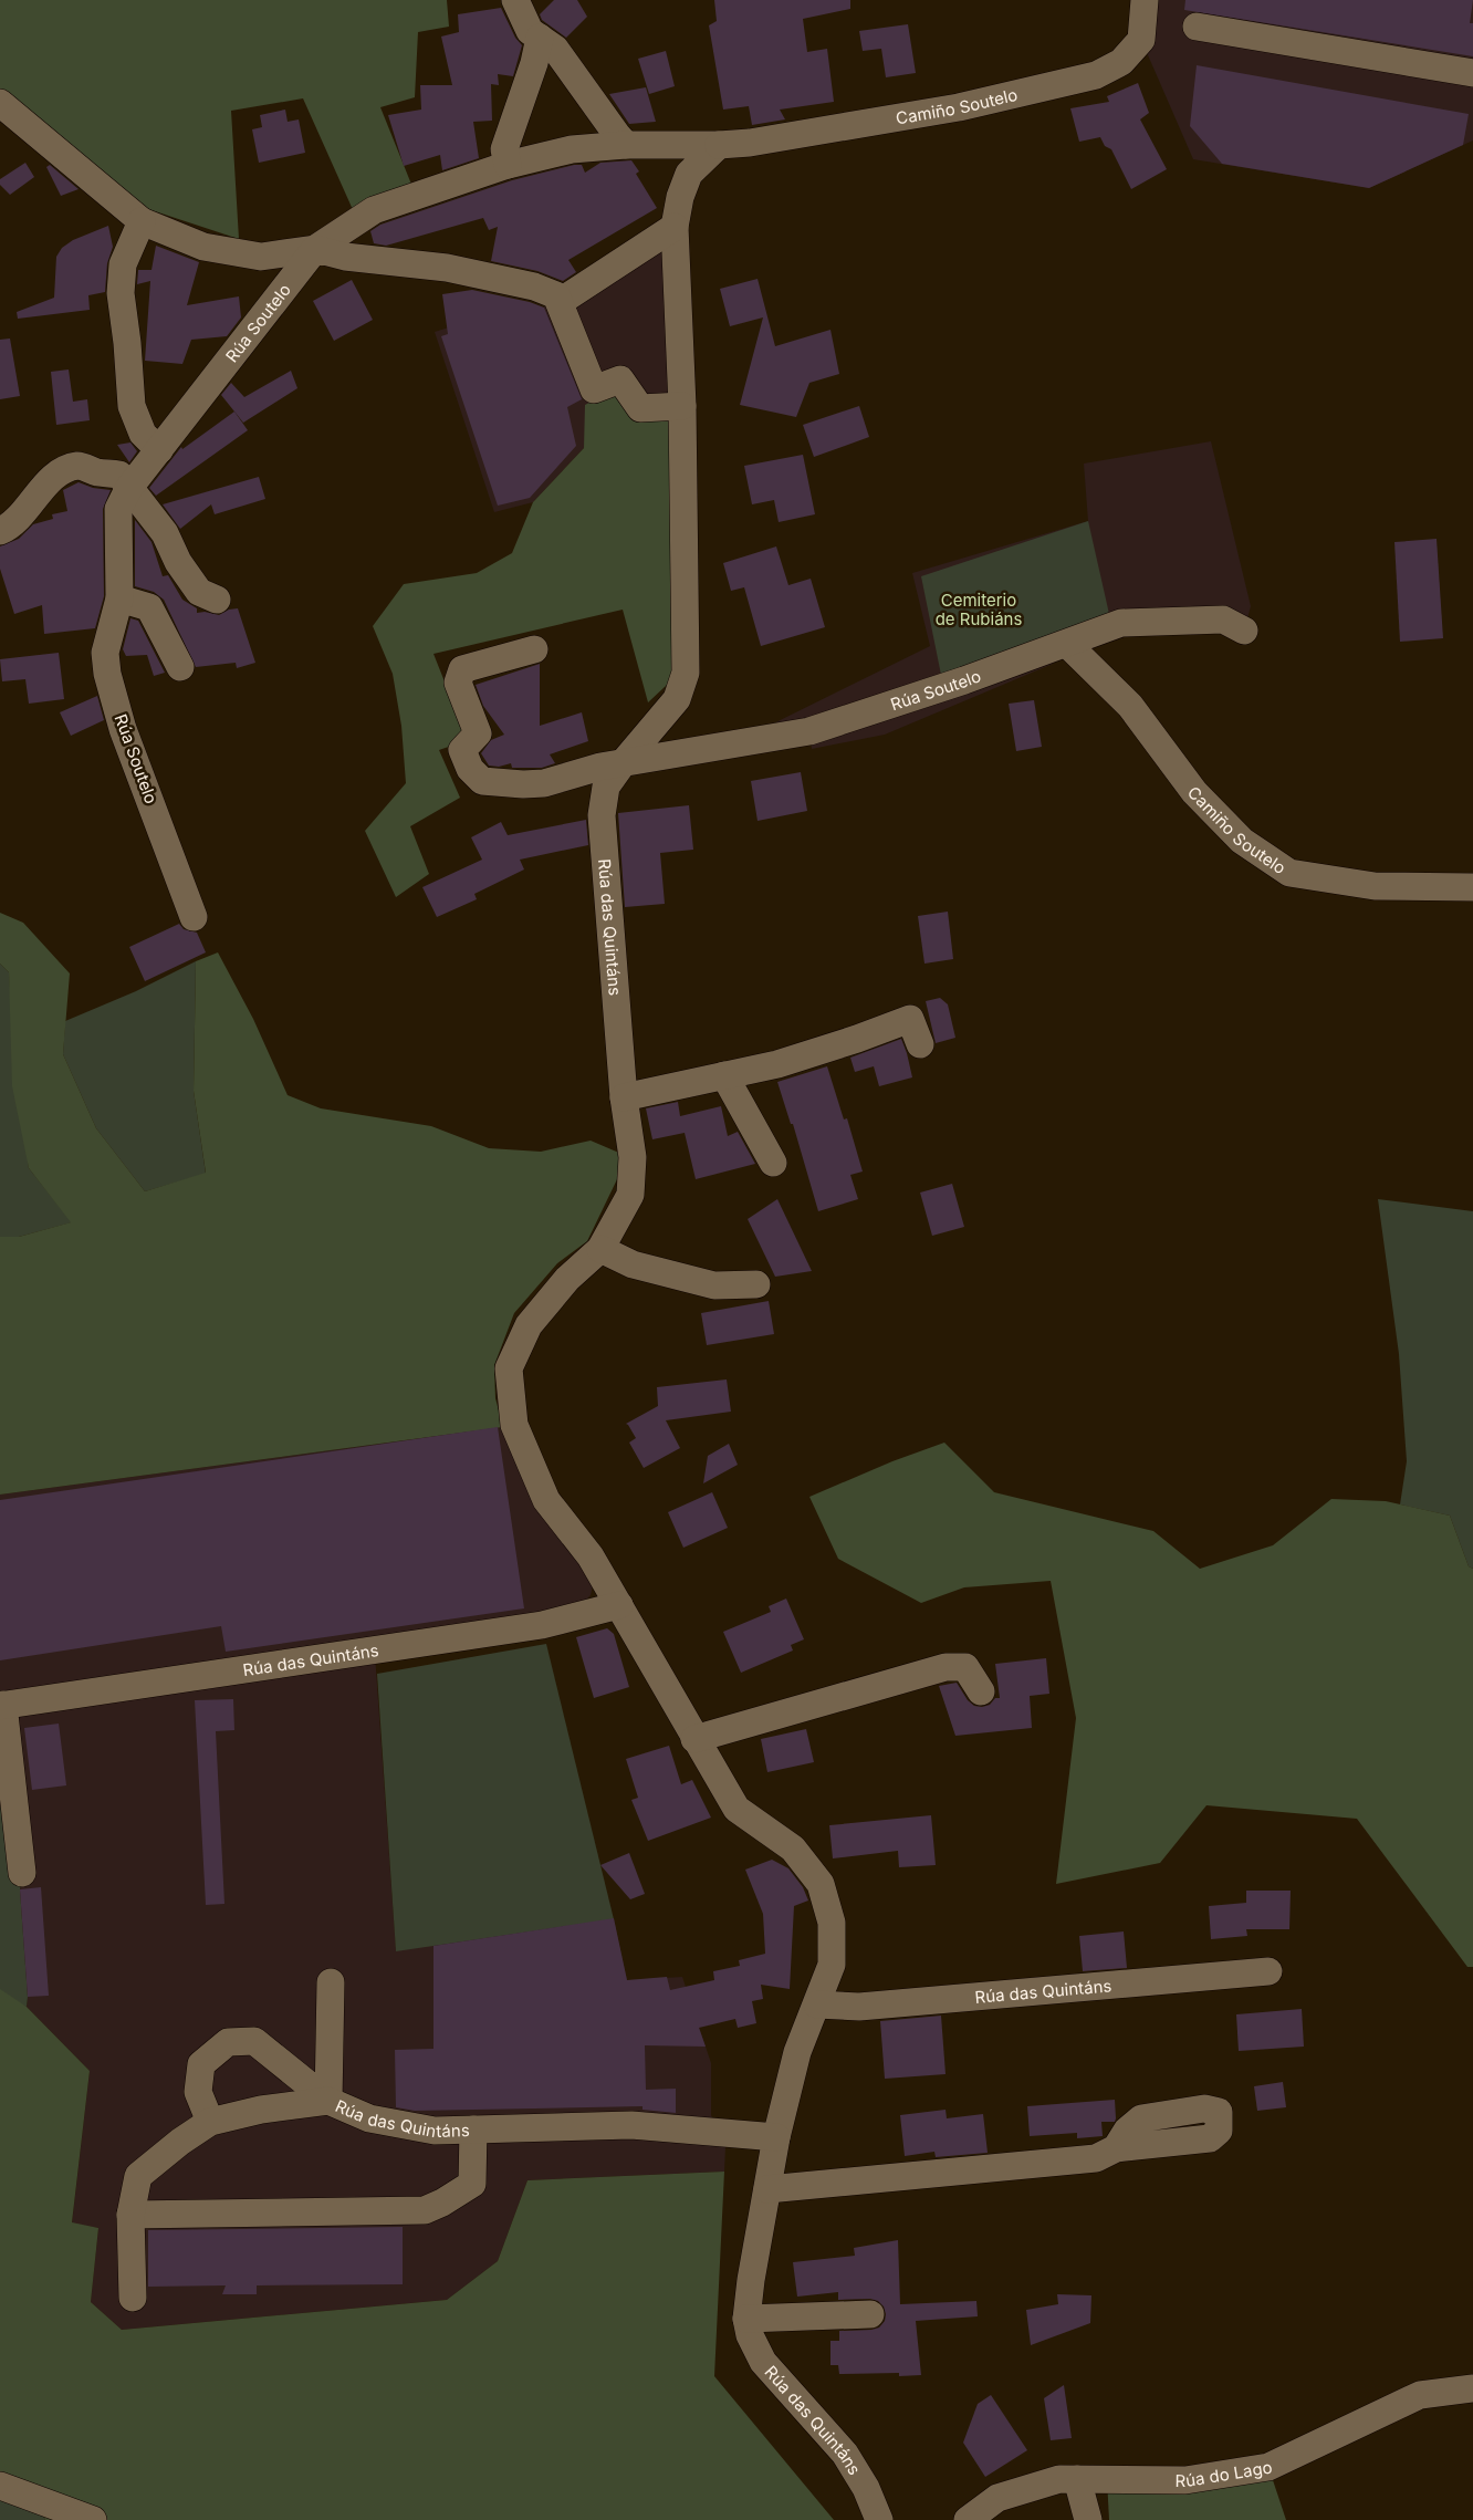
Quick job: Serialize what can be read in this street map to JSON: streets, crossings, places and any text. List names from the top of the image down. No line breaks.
{"streets":{"street":["Camiño Soutelo","Rúa Soutelo","Rúa das Quintáns","Rúa do Lago"]},"crossings":[["Camiño Soutelo","Rúa Soutelo"],["Rúa Soutelo","Rúa das Quintáns"]],"parks":["Cemiterio de Rubiáns"]}
